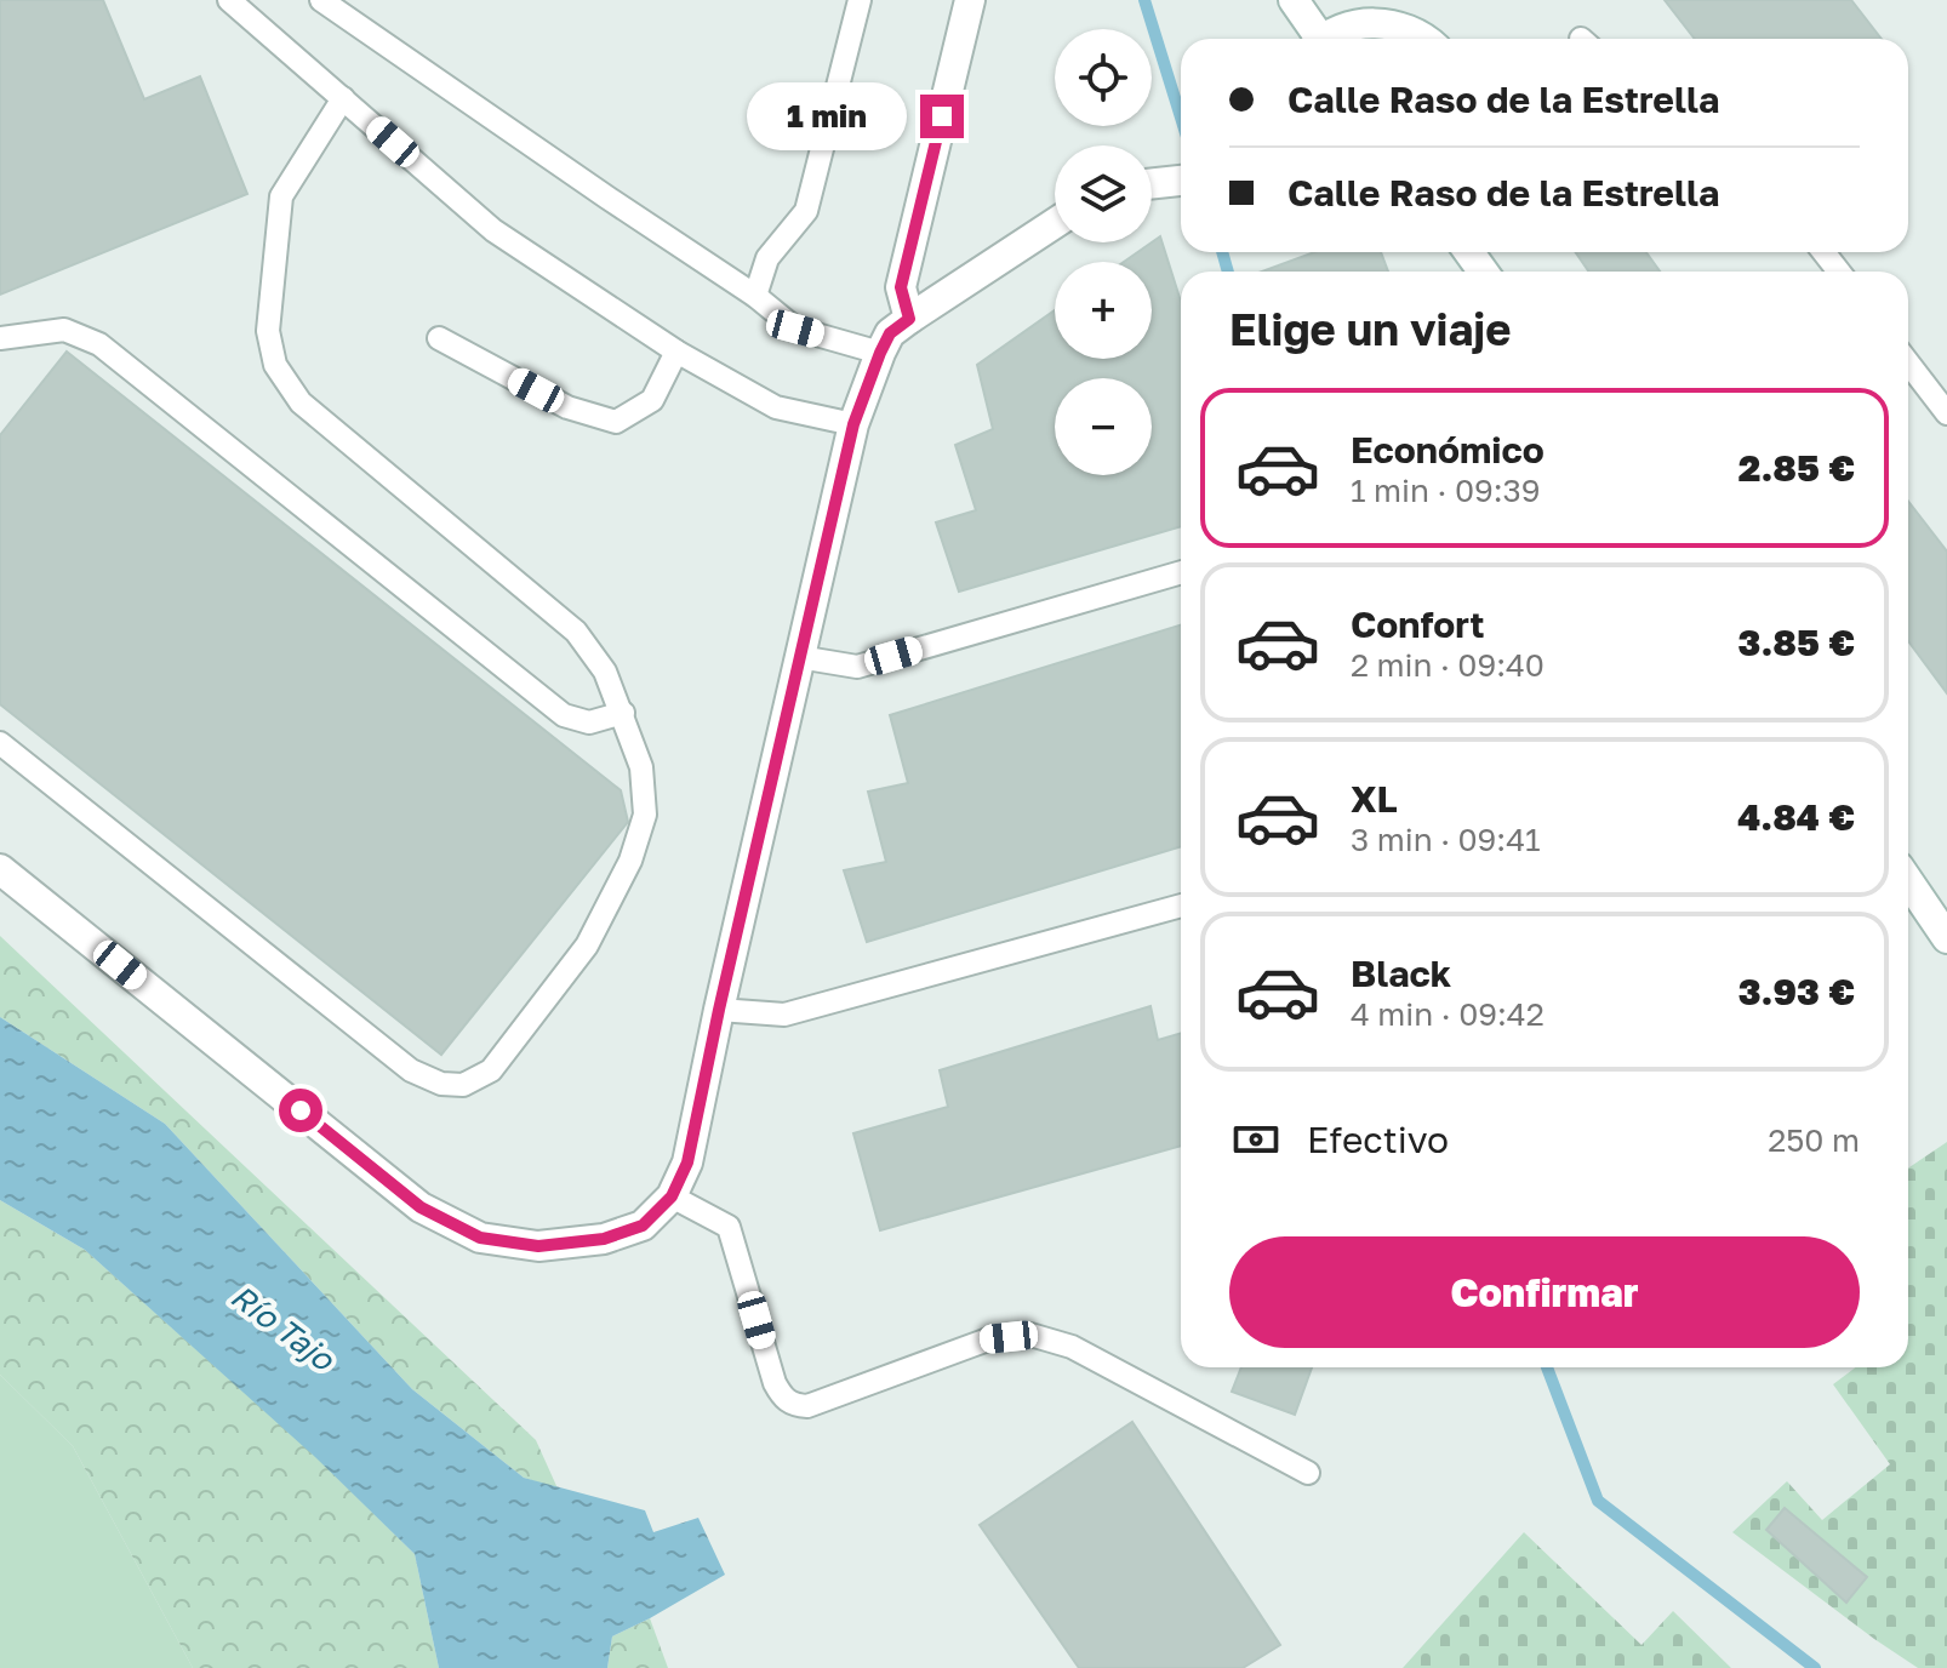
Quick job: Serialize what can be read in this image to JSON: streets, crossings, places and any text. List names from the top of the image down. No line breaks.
{"water":["Río Tajo"],"page":{"map_buttons":["+","−"],"banner":["Calle Raso de la Estrella","Calle Raso de la Estrella"],"bubble":"1 min","heading":"Elige un viaje","list":[{"name":"Económico","note":"1 min · 09:39","value":"2.85 €"},{"name":"Confort","note":"2 min · 09:40","value":"3.85 €"},{"name":"XL","note":"3 min · 09:41","value":"4.84 €"},{"name":"Black","note":"4 min · 09:42","value":"3.93 €"}],"pay":["Efectivo","250 m"],"buttons":"Confirmar"}}
